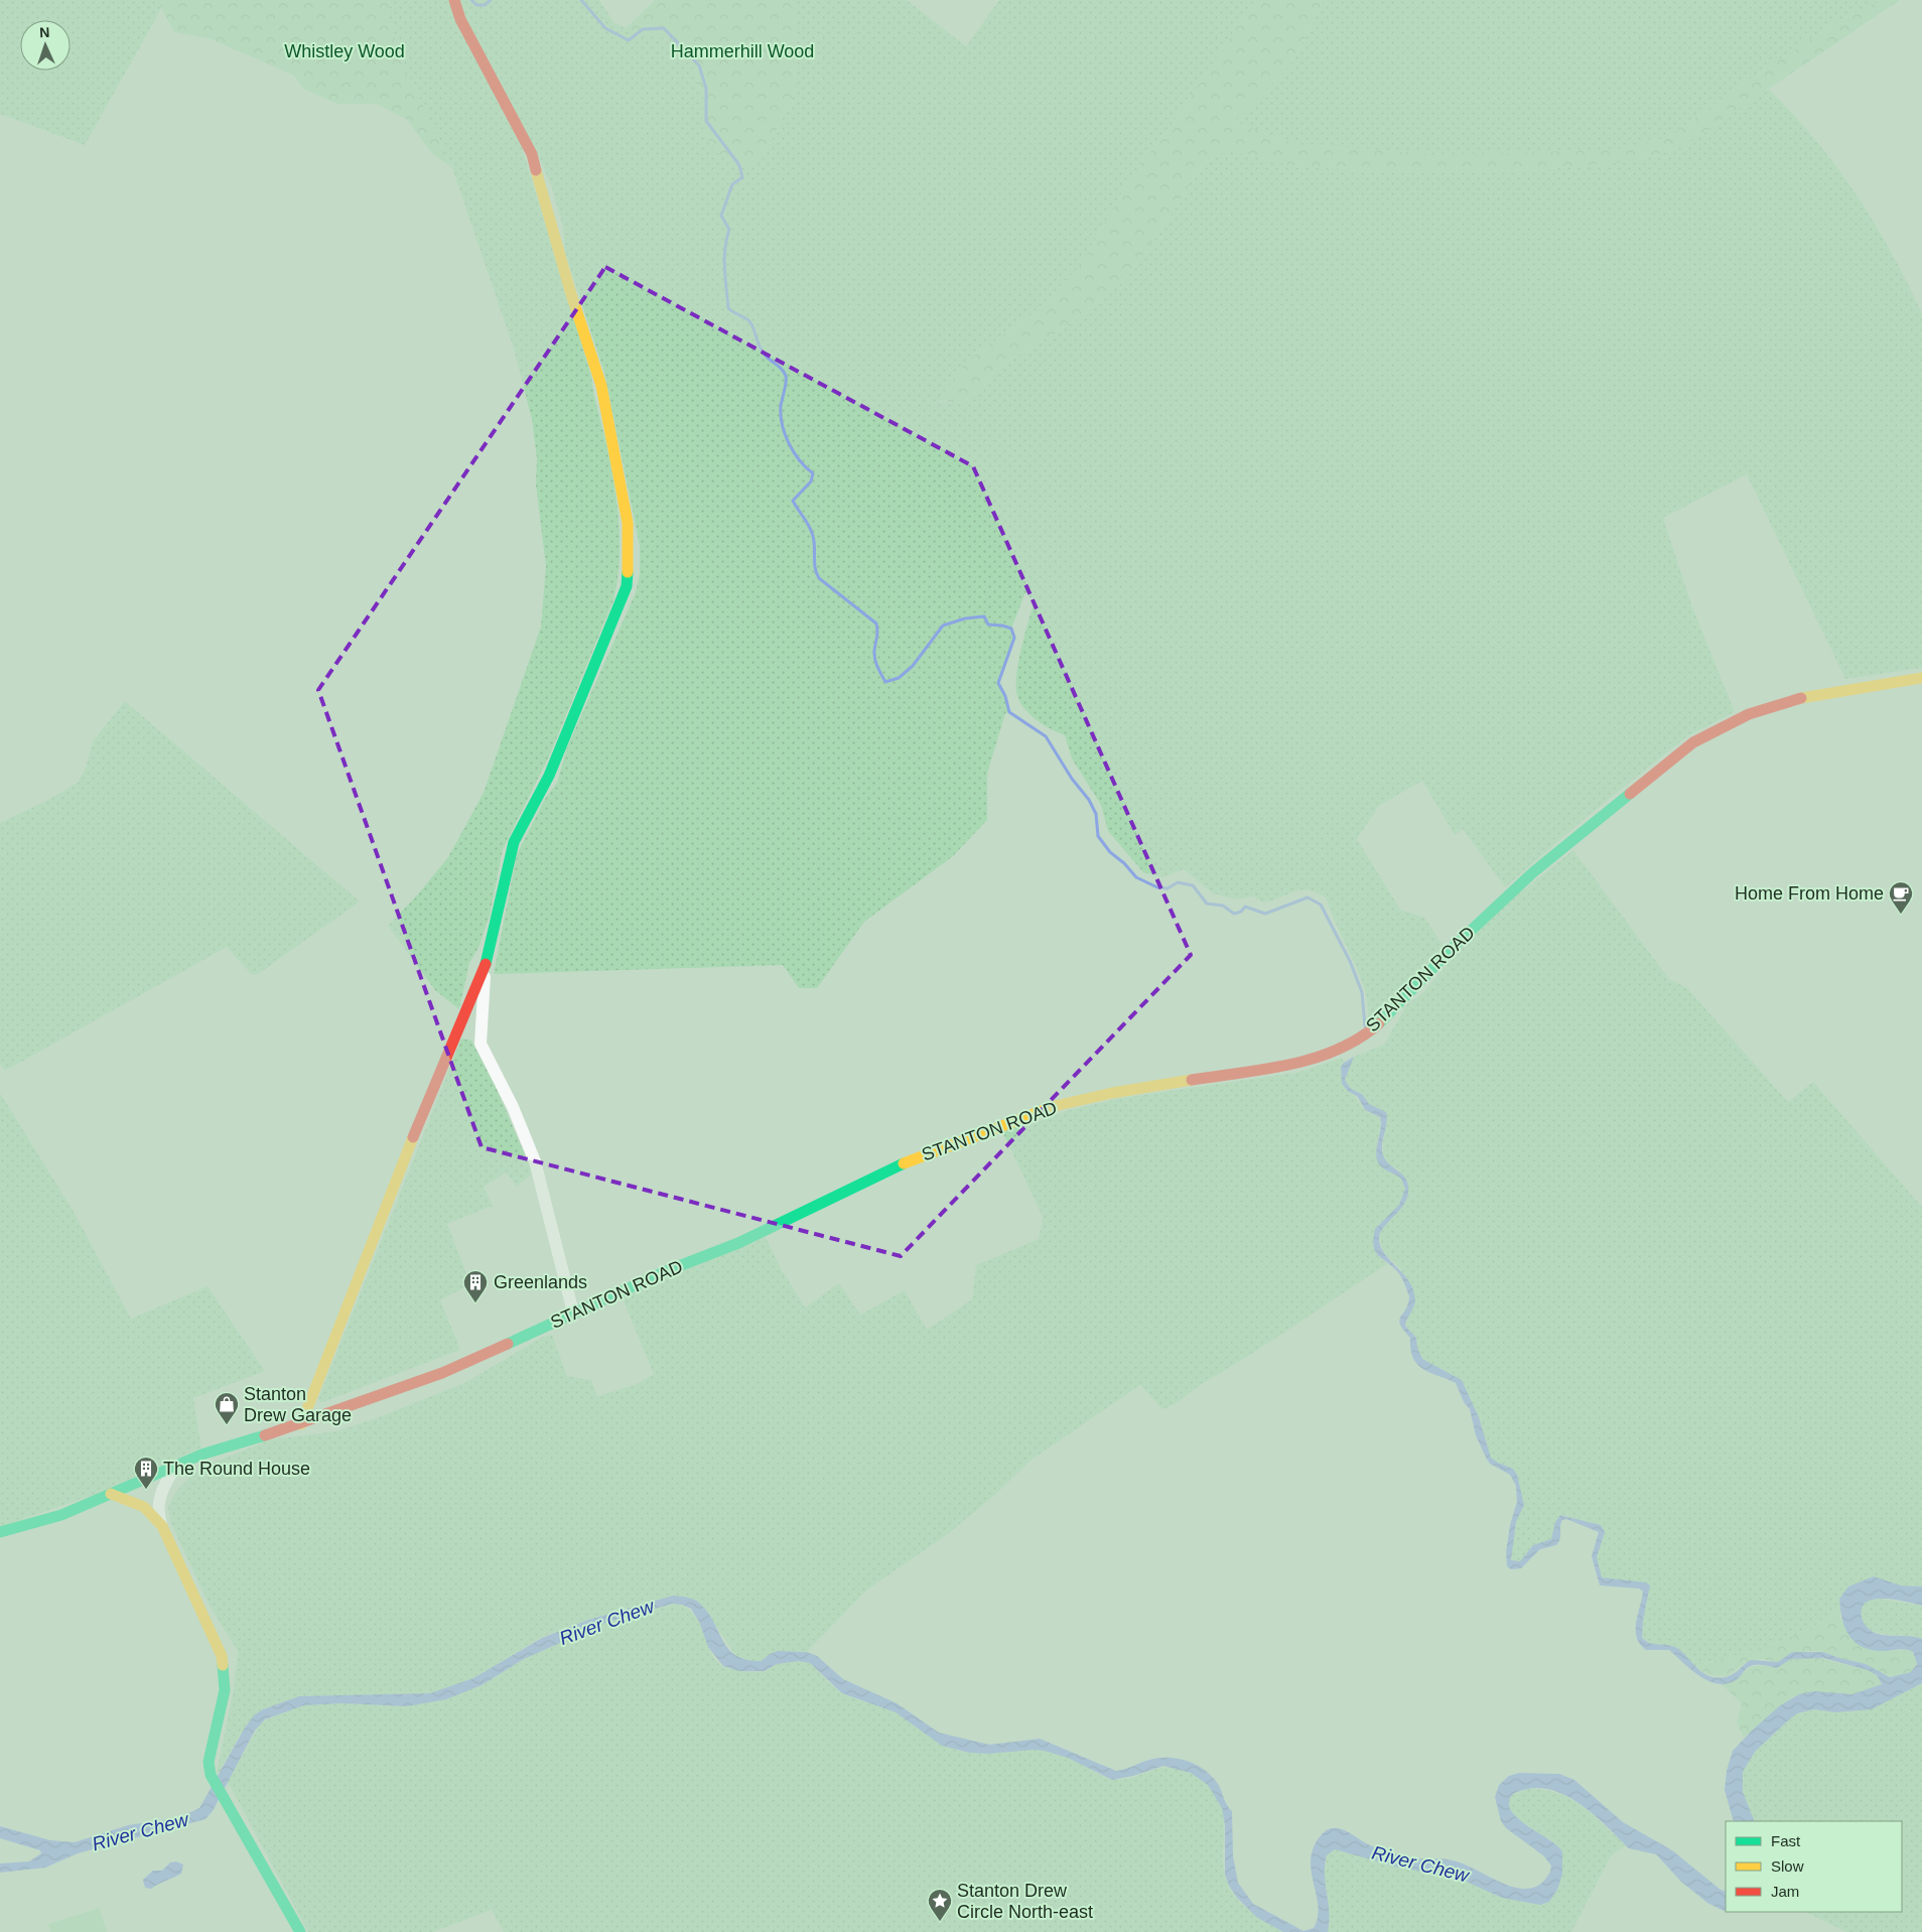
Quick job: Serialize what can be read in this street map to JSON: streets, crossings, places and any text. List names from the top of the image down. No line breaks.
{"streets":{"main road":["STANTON ROAD"]},"water":["River Chew"],"parks":["Whistley Wood","Hammerhill Wood"],"places":{"cafe":["Home From Home"],"building":["Greenlands","The Round House"],"shop":["Stanton Drew Garage"],"place":["Stanton Drew Circle North-east"]},"legend":["Fast","Slow","Jam"],"north":"top"}
